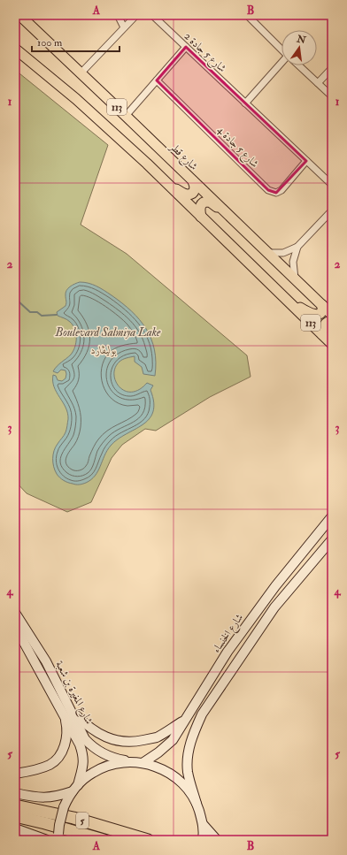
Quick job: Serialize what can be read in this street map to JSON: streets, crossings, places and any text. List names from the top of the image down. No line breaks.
{"streets":{"highway":["5"],"main road":["113","شارع قطر","شارع الخنساء","شارع المغيرة بن شعبة"],"street":["شارع 5 جادة 2","شارع 5 جادة 4"]},"crossings":[["شارع 5 جادة 2","شارع 5 جادة 4"]],"water":["Boulevard Salmiya Lake"],"parks":["بوليڤارد"],"scale_bar":"100 m","north":"top","grid":{"columns":["A","B"],"rows":["1","2","3","4","5"]}}
